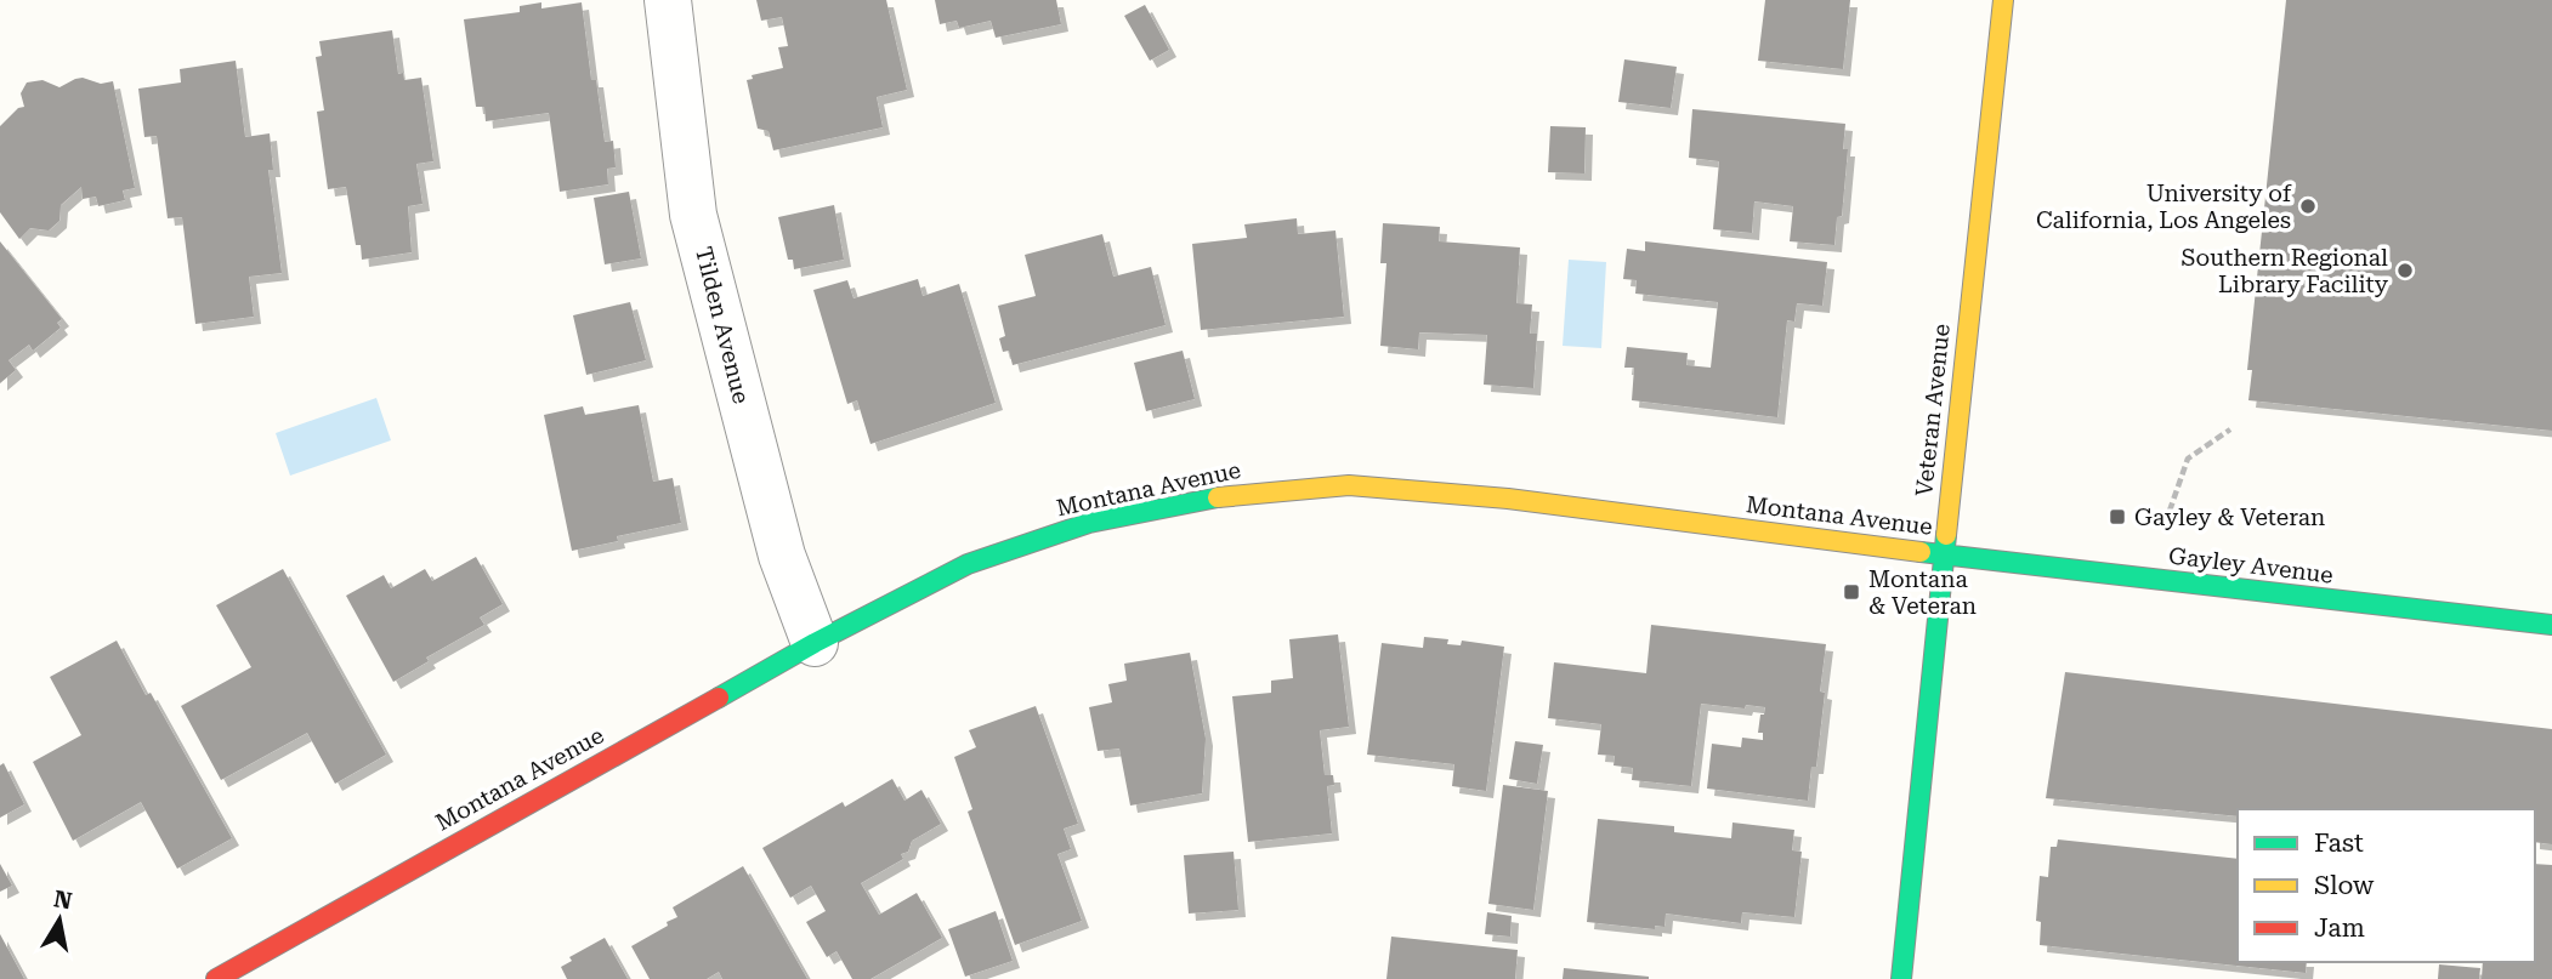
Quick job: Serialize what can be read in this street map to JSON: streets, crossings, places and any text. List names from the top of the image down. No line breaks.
{"streets":{"street":["Tilden Avenue","Veteran Avenue","Montana Avenue","Gayley Avenue"]},"crossings":[["Tilden Avenue","Montana Avenue"],["Veteran Avenue","Montana Avenue"],["Veteran Avenue","Gayley Avenue"],["Montana Avenue","Gayley Avenue"]],"places":{"other":["University of California, Los Angeles","Southern Regional Library Facility"],"transit":["Gayley & Veteran","Montana & Veteran"]},"legend":["Fast","Slow","Jam"],"north":"top"}
